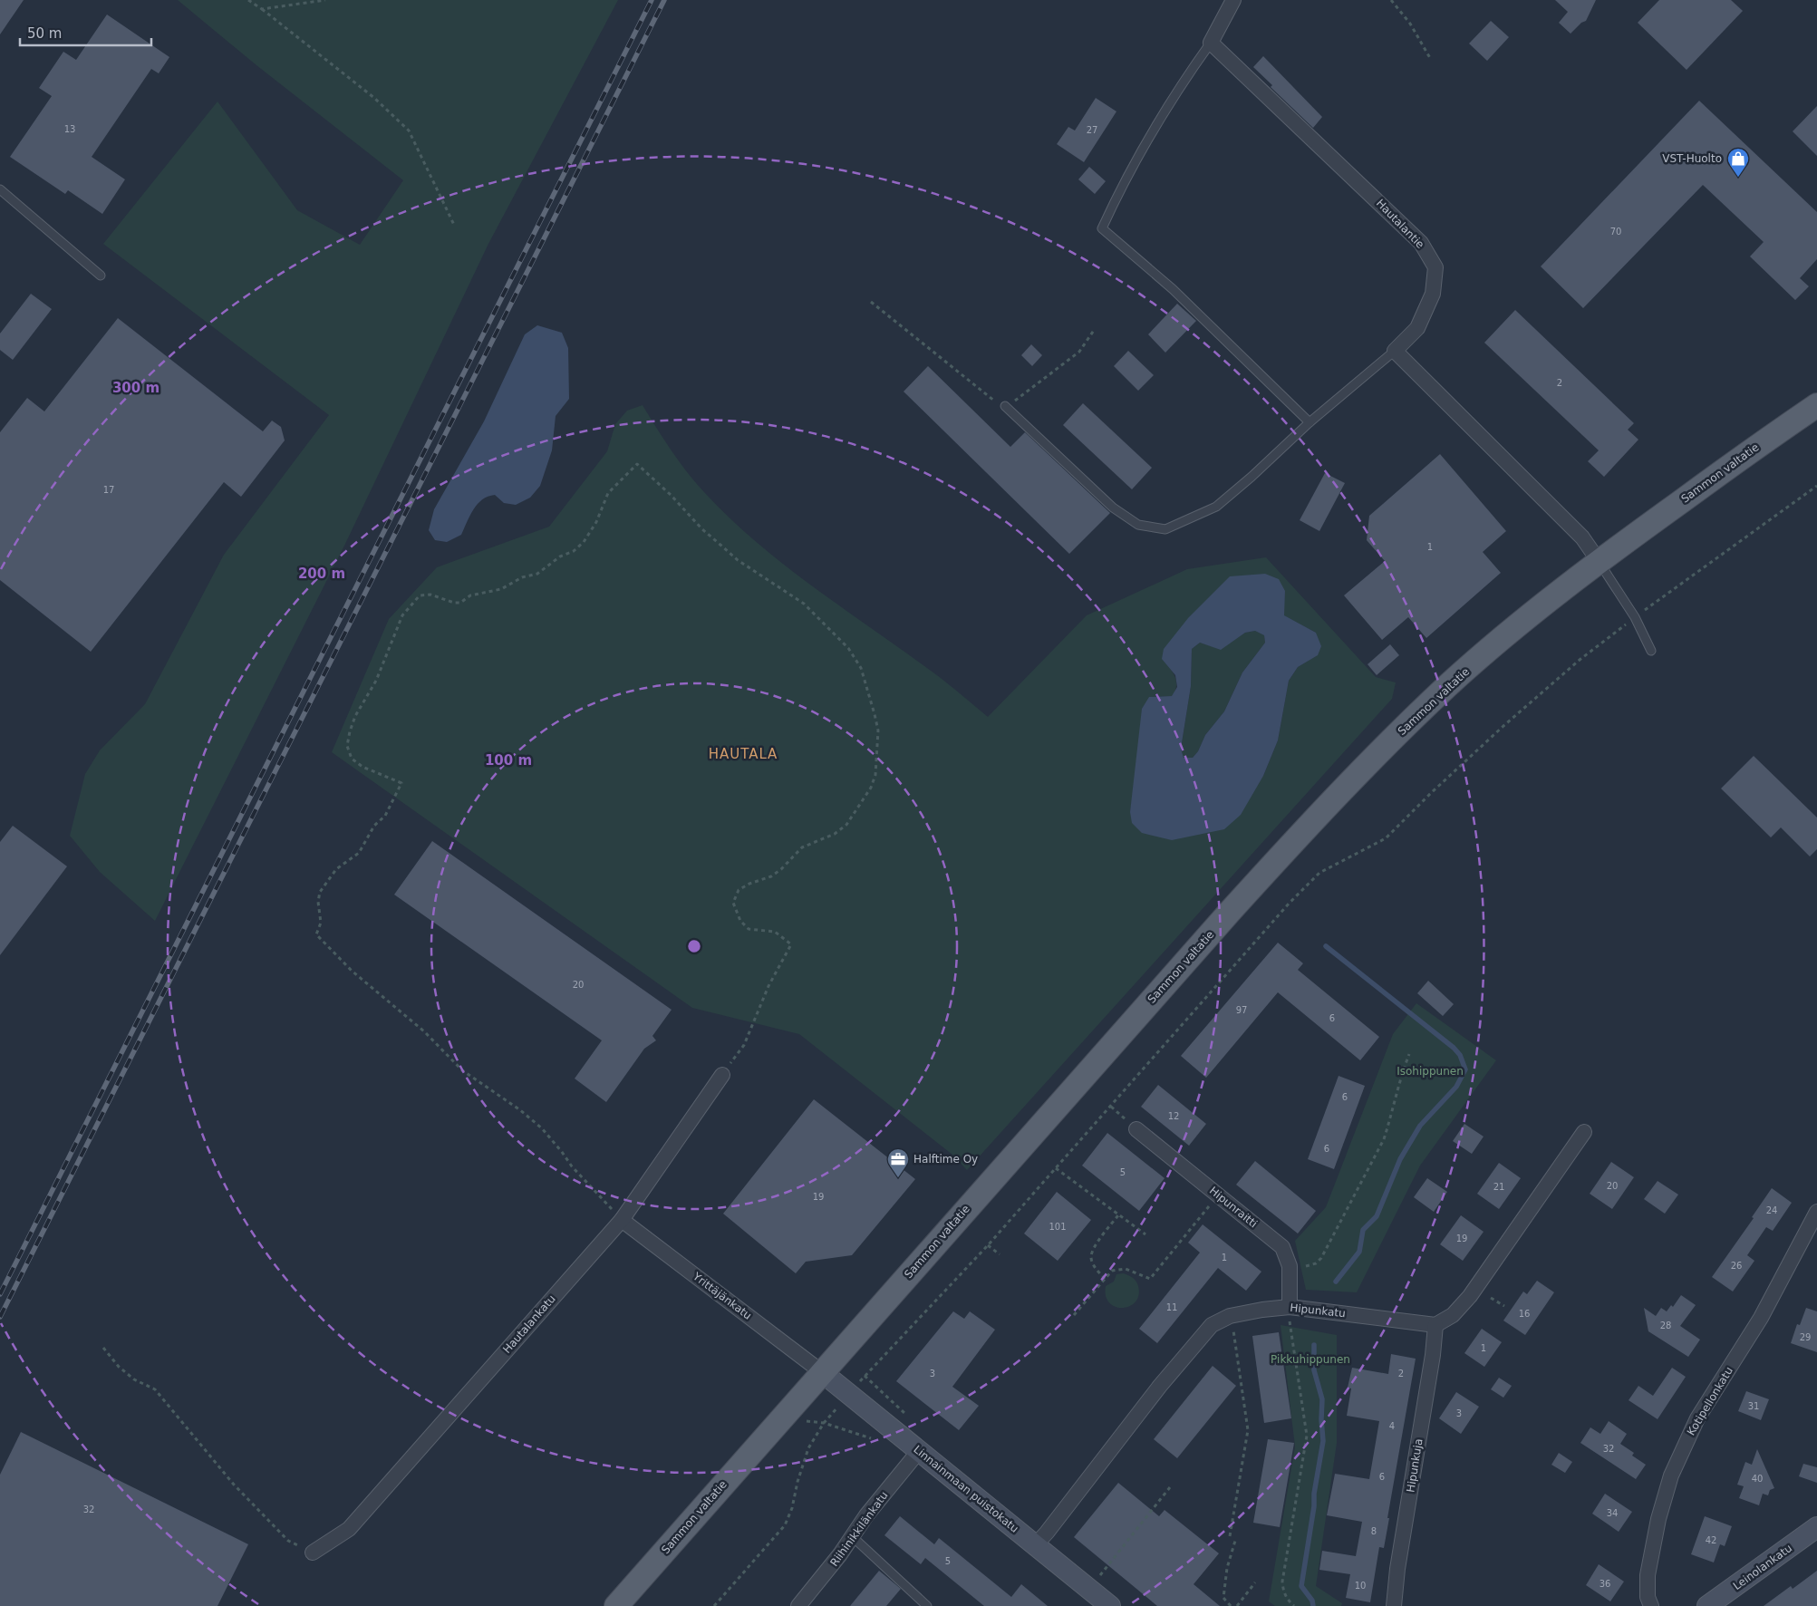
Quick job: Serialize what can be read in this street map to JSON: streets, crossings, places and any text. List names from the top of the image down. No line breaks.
{"streets":{"main road":["Sammon valtatie"],"street":["Hautalantie","Hipunraitti","Yrittäjänkatu","Hipunkatu","Hautalankatu","Kotipellonkatu","Hipunkuja","Linnainmaan puistokatu","Riihinikkilänkatu","Leinolankatu"]},"crossings":[["Sammon valtatie","Yrittäjänkatu"],["Sammon valtatie","Linnainmaan puistokatu"],["Hipunraitti","Hipunkatu"],["Yrittäjänkatu","Hautalankatu"],["Yrittäjänkatu","Linnainmaan puistokatu"],["Hipunkatu","Hipunkuja"],["Hipunkatu","Linnainmaan puistokatu"],["Linnainmaan puistokatu","Riihinikkilänkatu"]],"districts":["HAUTALA"],"parks":["Isohippunen","Pikkuhippunen"],"places":{"shop":["VST-Huolto"],"office":["Halftime Oy"]},"house_numbers":["13","27","70","2","17","1","20","97","6","6","12","6","5","20","21","19","24","101","19","1","26","11","16","28","29","1","3","2","31","3","4","32","6","40","32","34","8","42","5","36","10"],"scale_bar":"50 m","rings":["300 m","200 m","100 m"]}
